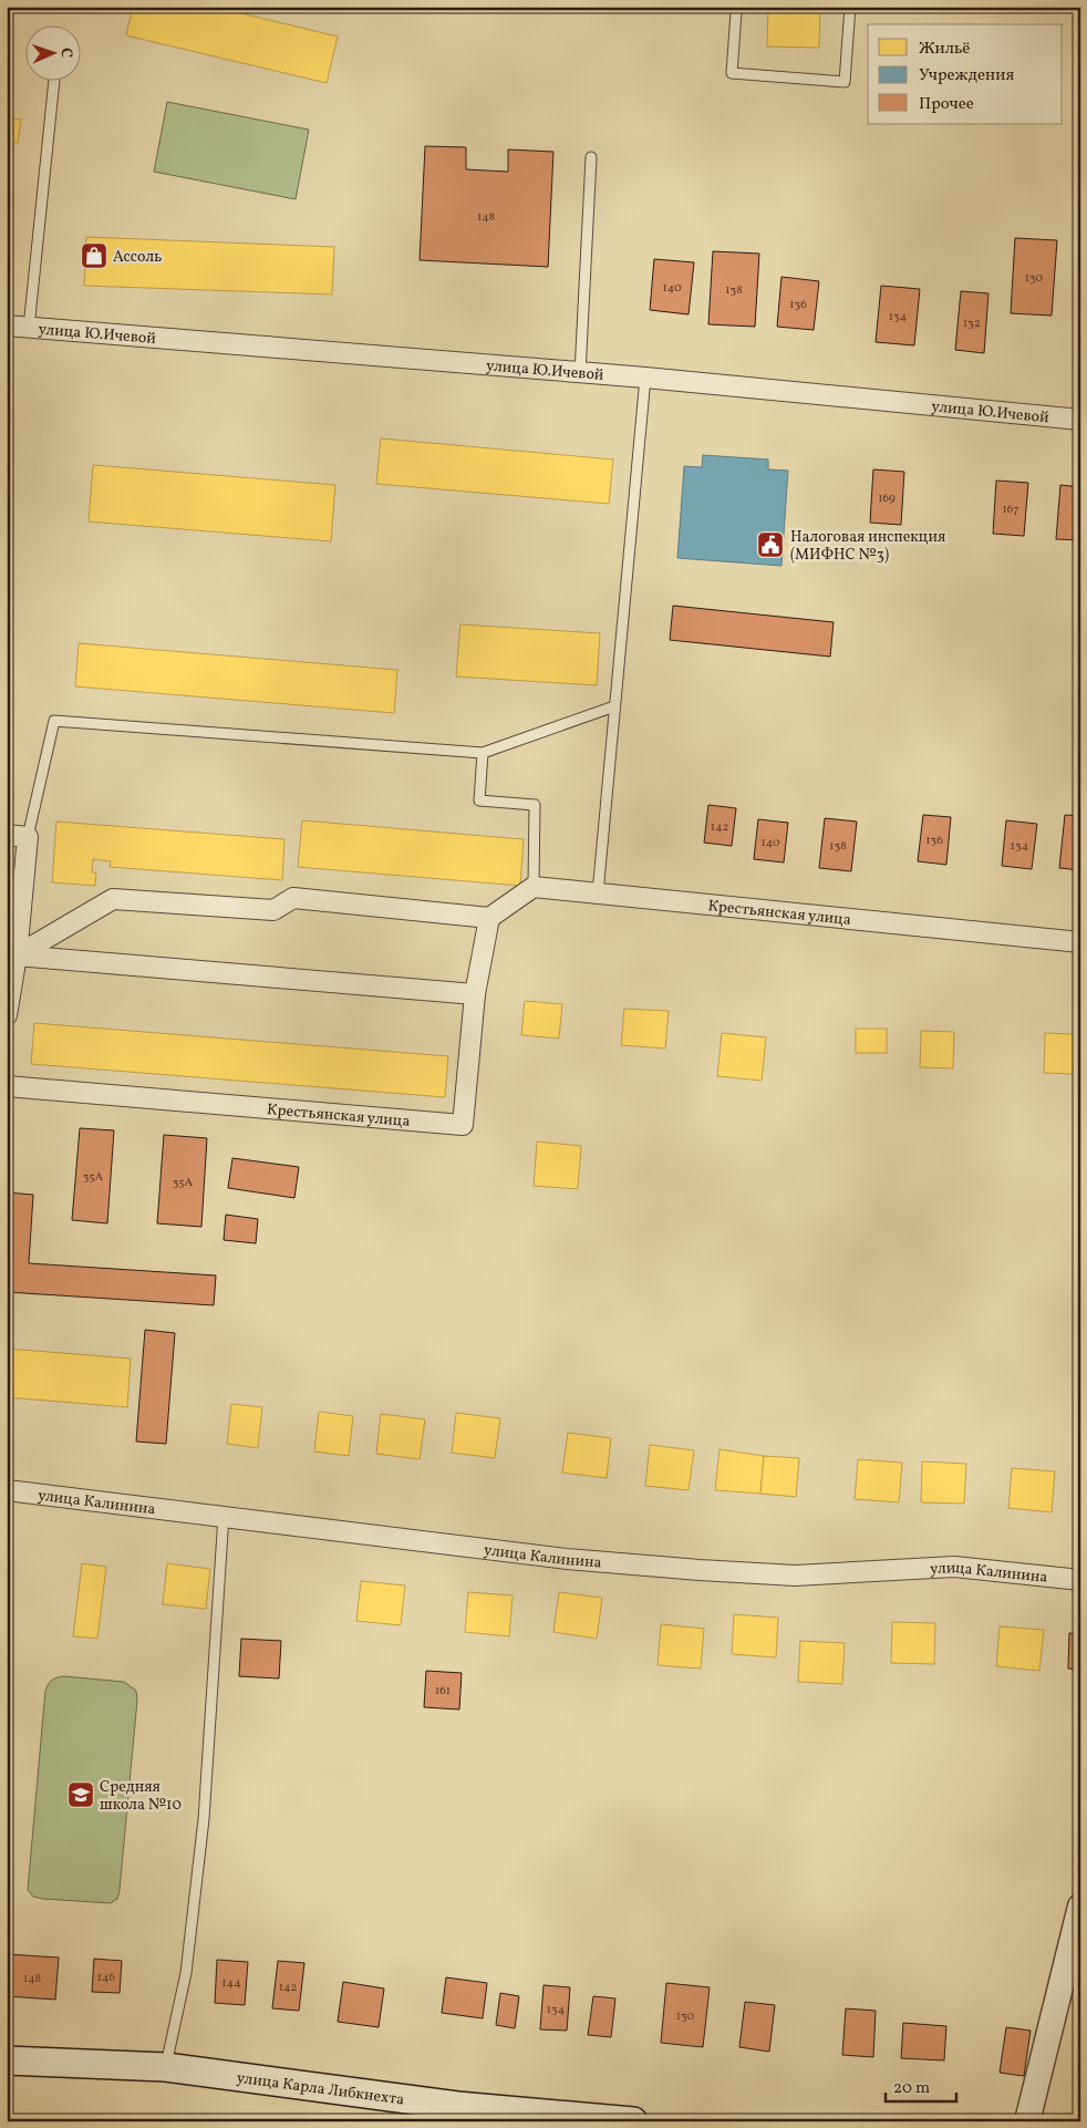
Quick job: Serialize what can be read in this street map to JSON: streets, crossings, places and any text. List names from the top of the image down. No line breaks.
{"streets":{"main road":["улица Карла Либкнехта"],"street":["улица Ю.Ичевой","Крестьянская улица","улица Калинина"]},"places":{"shop":["Ассоль"],"public building":["Налоговая инспекция (МИФНС №3)"],"school or university":["Средняя школа №10"]},"house_numbers":["148","130","140","138","136","134","132","169","167","142","136","140","138","134","35А","35А","161","146","148","144","142","134","130"],"legend":["Жильё","Учреждения","Прочее"],"scale_bar":"20 m","north":"right"}
